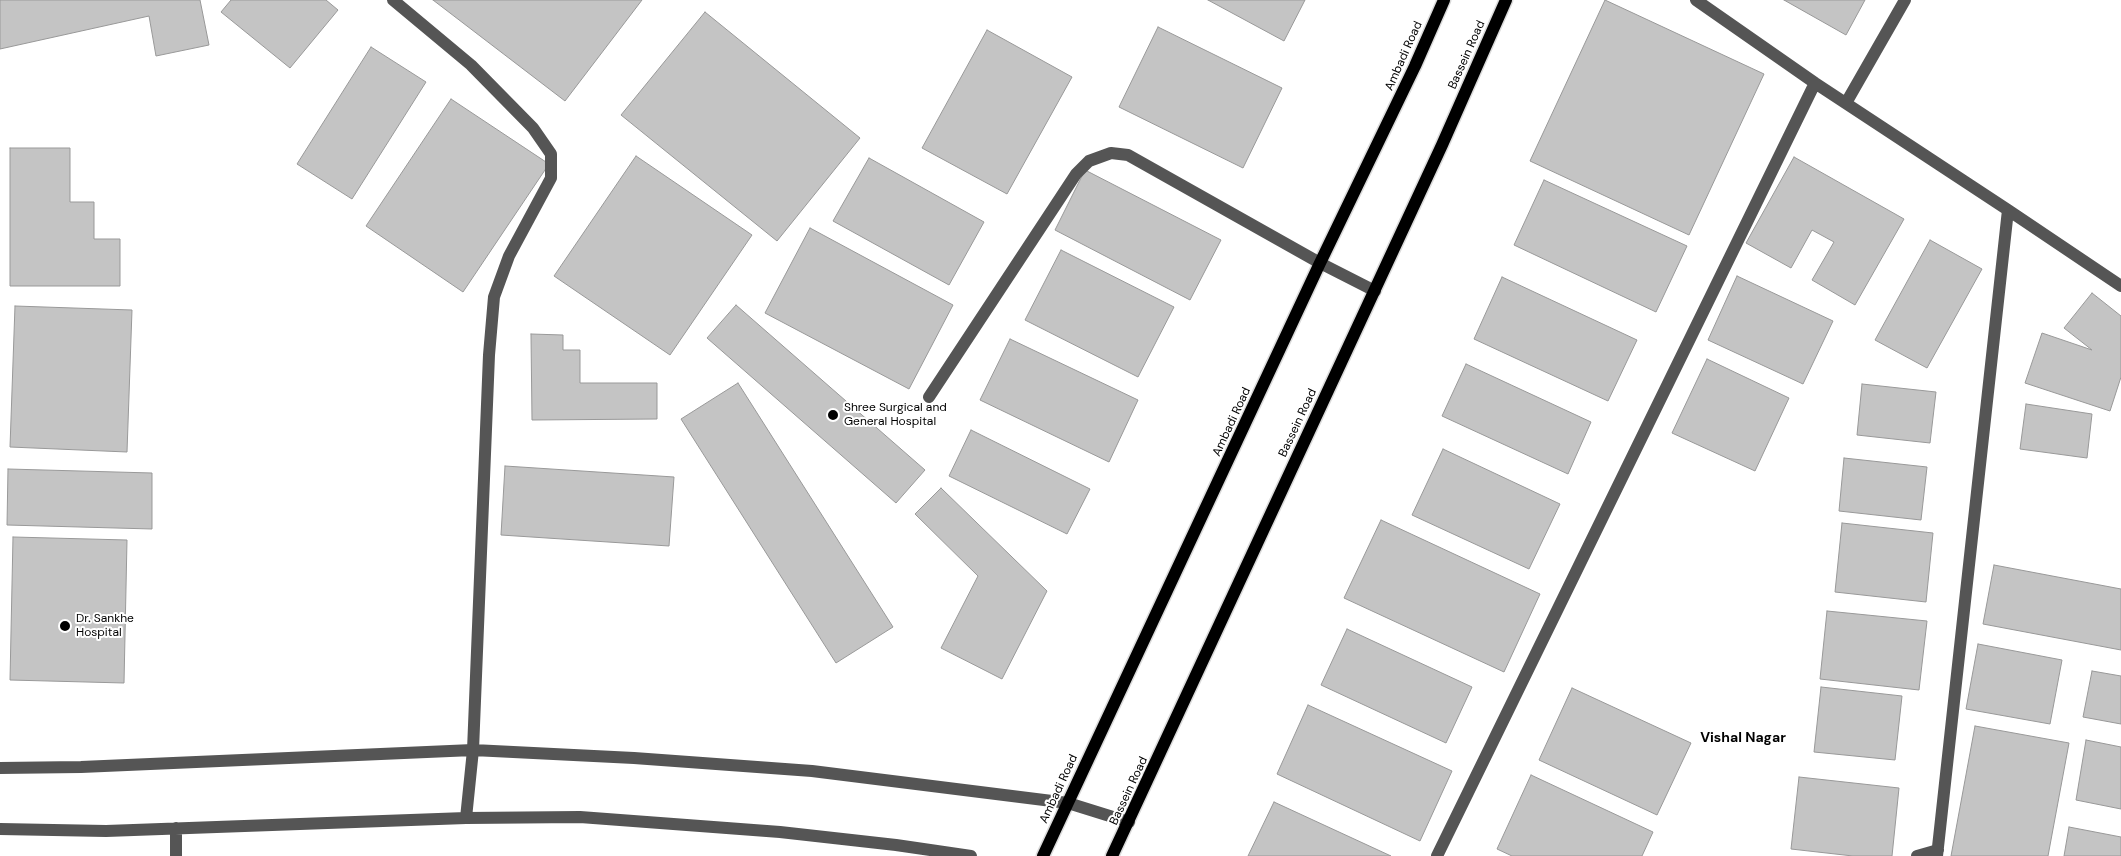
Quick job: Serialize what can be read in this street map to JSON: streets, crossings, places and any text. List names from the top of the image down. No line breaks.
{"streets":{"main road":["Bassein Road","Ambadi Road"]},"districts":["Vishal Nagar"],"places":["Shree Surgical and General Hospital","Dr. Sankhe Hospital"]}
